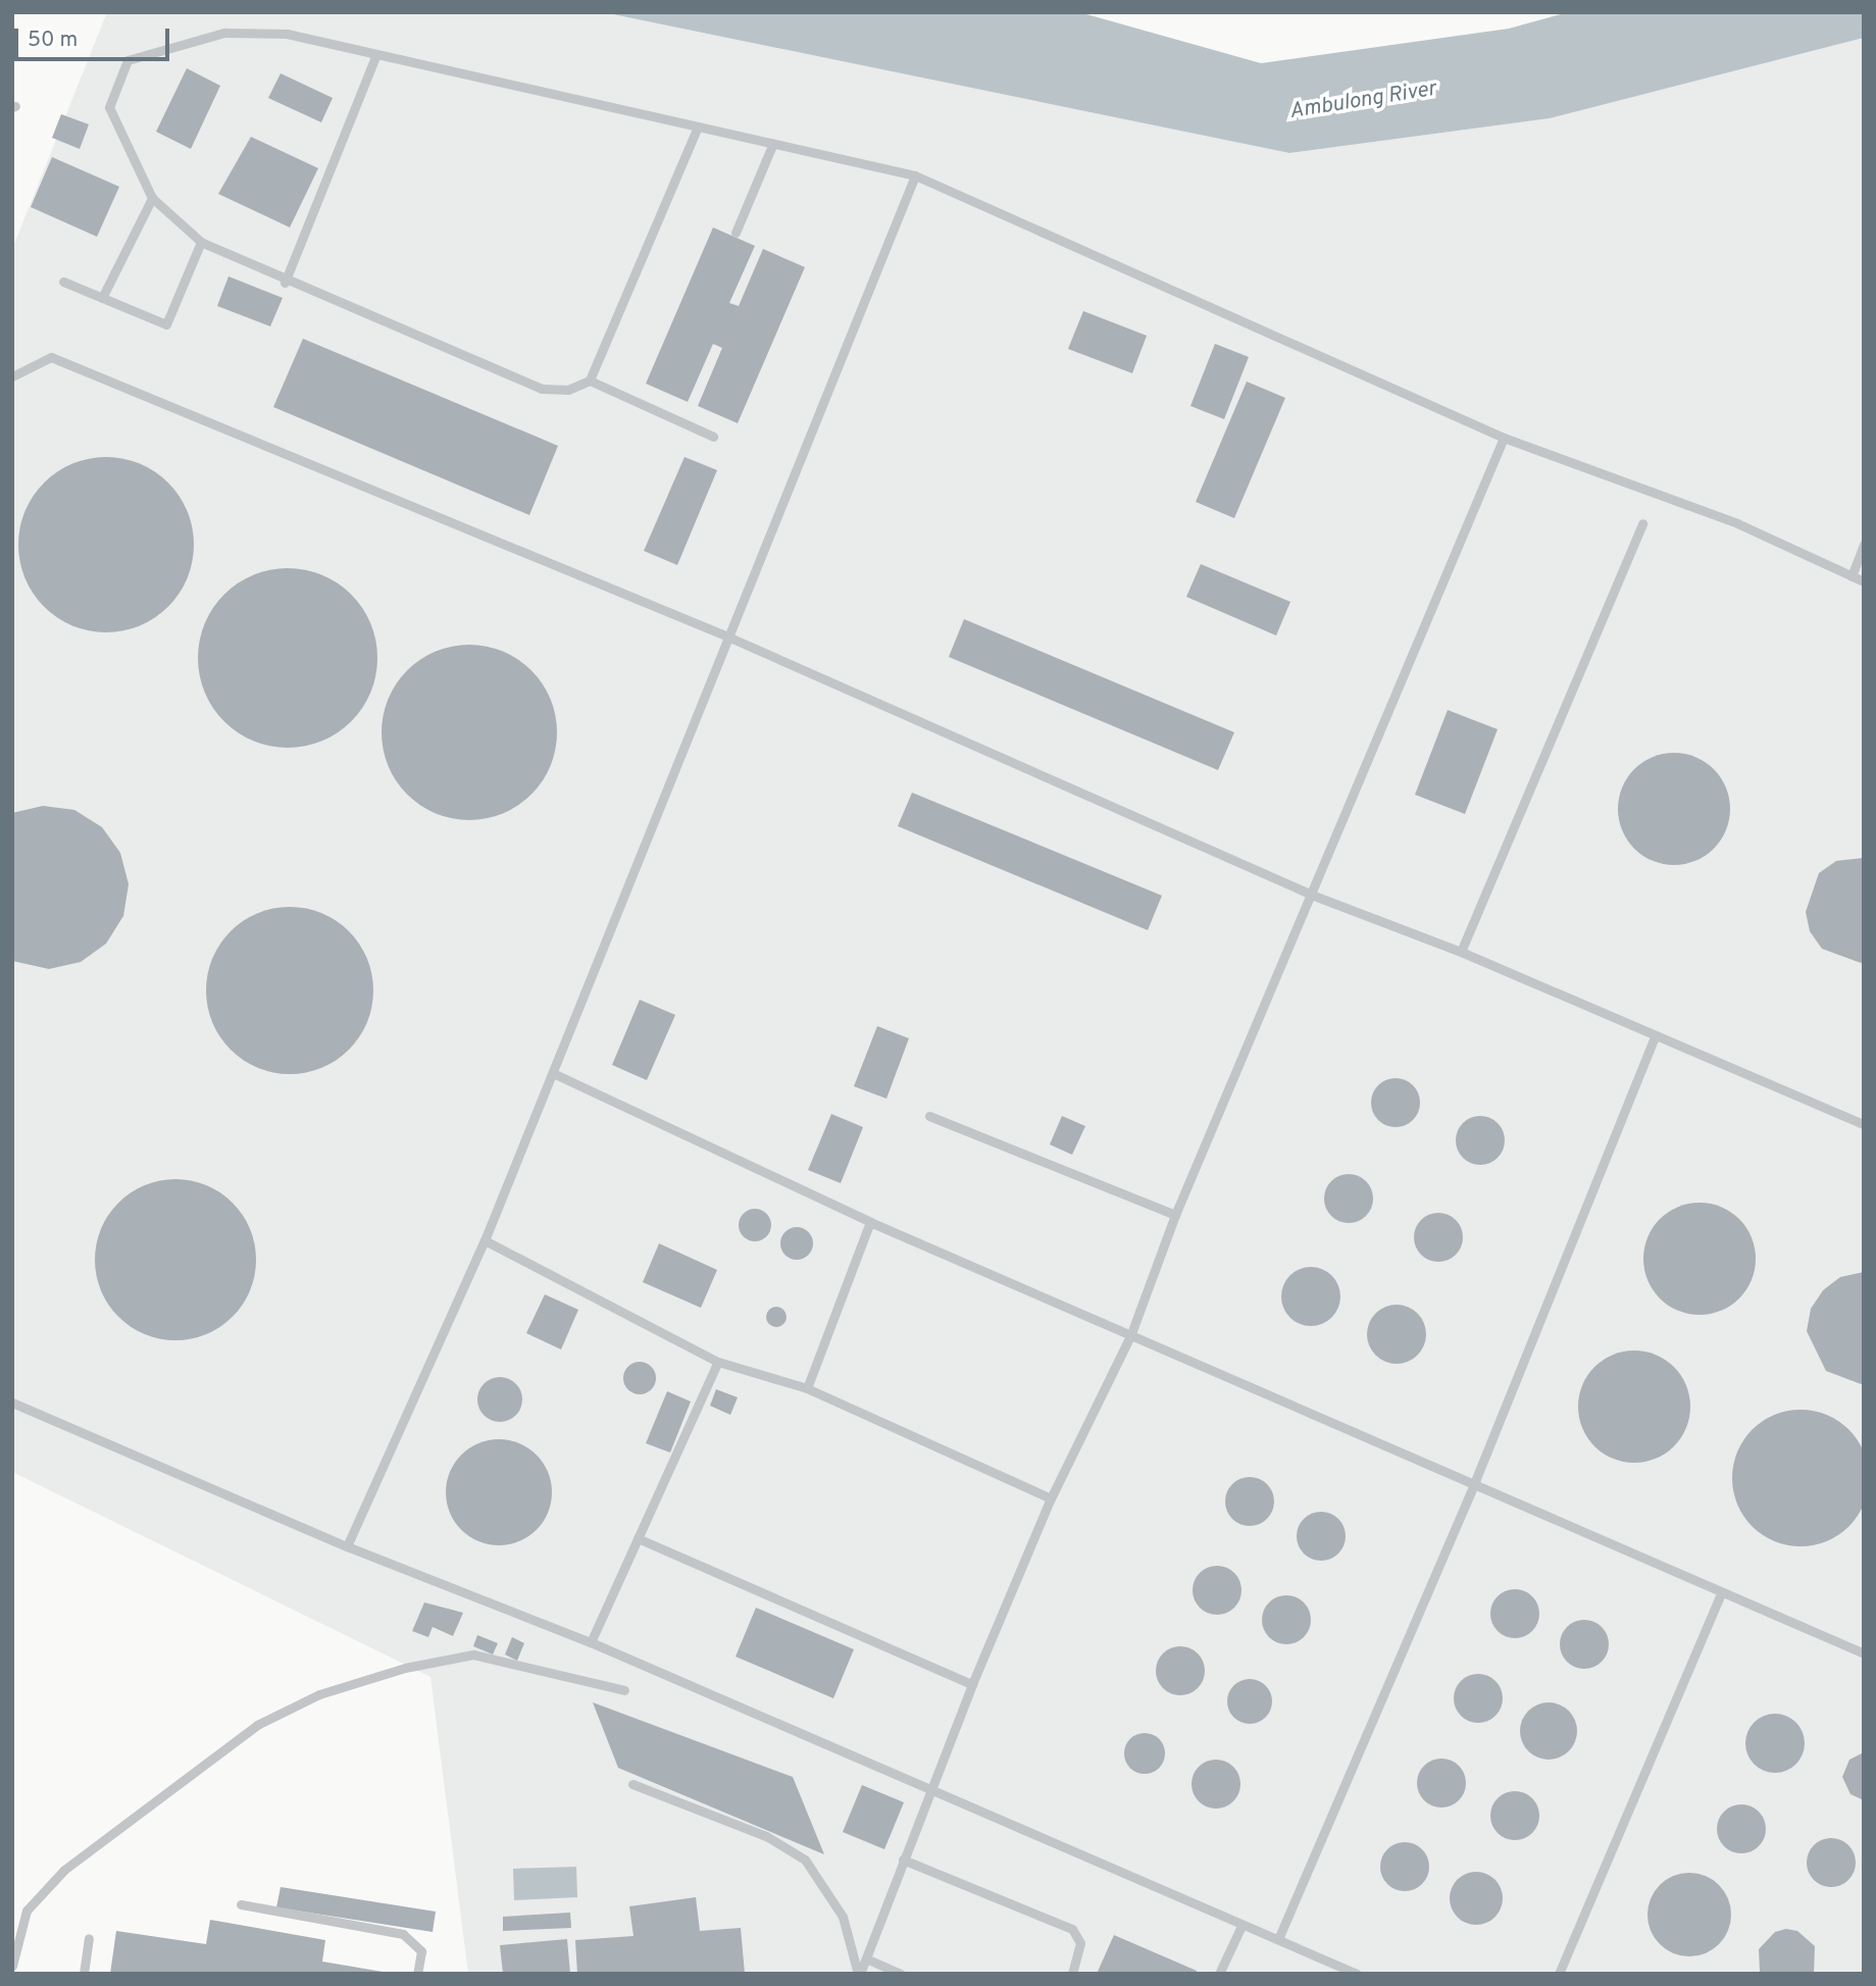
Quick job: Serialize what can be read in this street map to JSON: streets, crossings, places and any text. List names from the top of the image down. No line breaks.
{"water":["Ambulong River"],"scale_bar":"50 m"}
